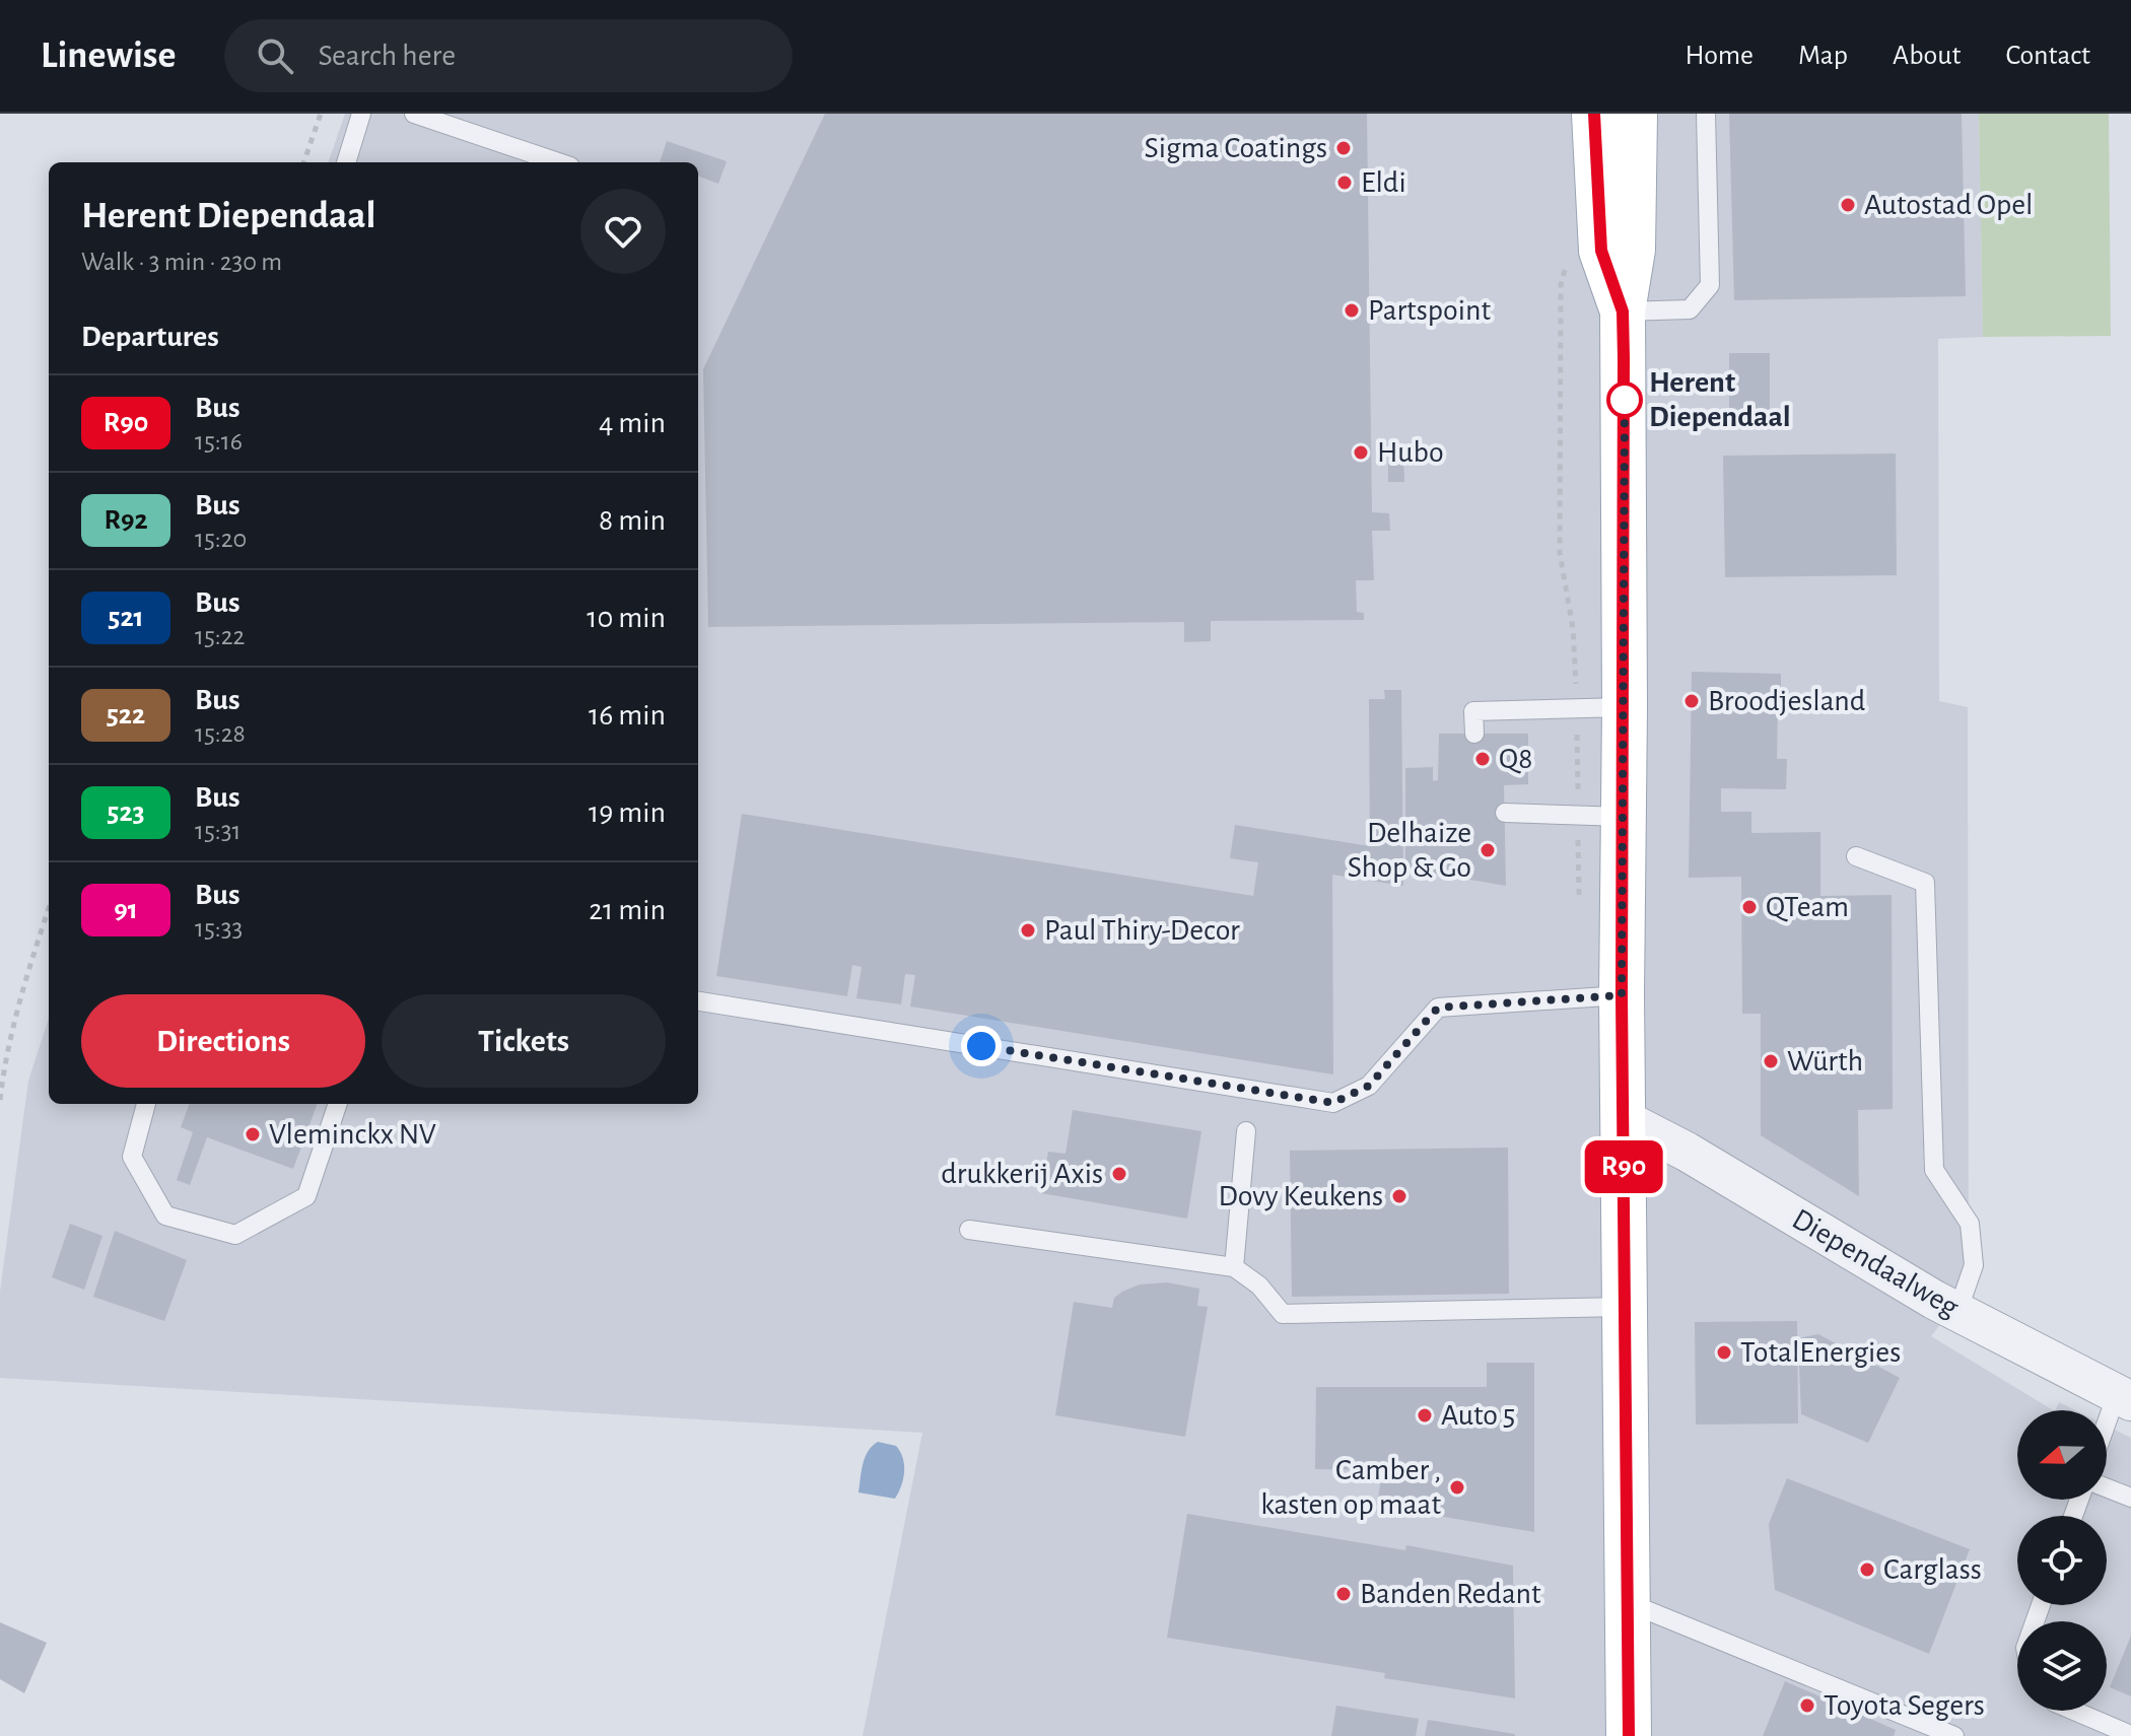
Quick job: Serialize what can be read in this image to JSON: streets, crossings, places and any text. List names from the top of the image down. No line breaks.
{"streets":{"street":["Diependaalweg"]},"places":["Sigma Coatings","Eldi","Autostad Opel","Partspoint","Herent Diependaal","Hubo","Broodjesland","Q8","Delhaize Shop & Go","QTeam","Paul Thiry-Decor","Würth","Vleminckx NV","drukkerij Axis","Dovy Keukens","TotalEnergies","Auto 5","Camber , kasten op maat","Carglass","Banden Redant","Toyota Segers"],"lines":["bus line R90"],"north":"left","page":{"header":"Linewise","search":"Search here","nav":["Home","Map","About","Contact"],"on_map":"R90","heading":[["Herent Diependaal","Walk · 3 min · 230 m"],"Departures"],"list":[{"mark":"R90","name":"Bus","note":"15:16","value":"4 min"},{"mark":"R92","name":"Bus","note":"15:20","value":"8 min"},{"mark":"521","name":"Bus","note":"15:22","value":"10 min"},{"mark":"522","name":"Bus","note":"15:28","value":"16 min"},{"mark":"523","name":"Bus","note":"15:31","value":"19 min"},{"mark":"91","name":"Bus","note":"15:33","value":"21 min"}],"buttons":["Directions","Tickets"]}}
